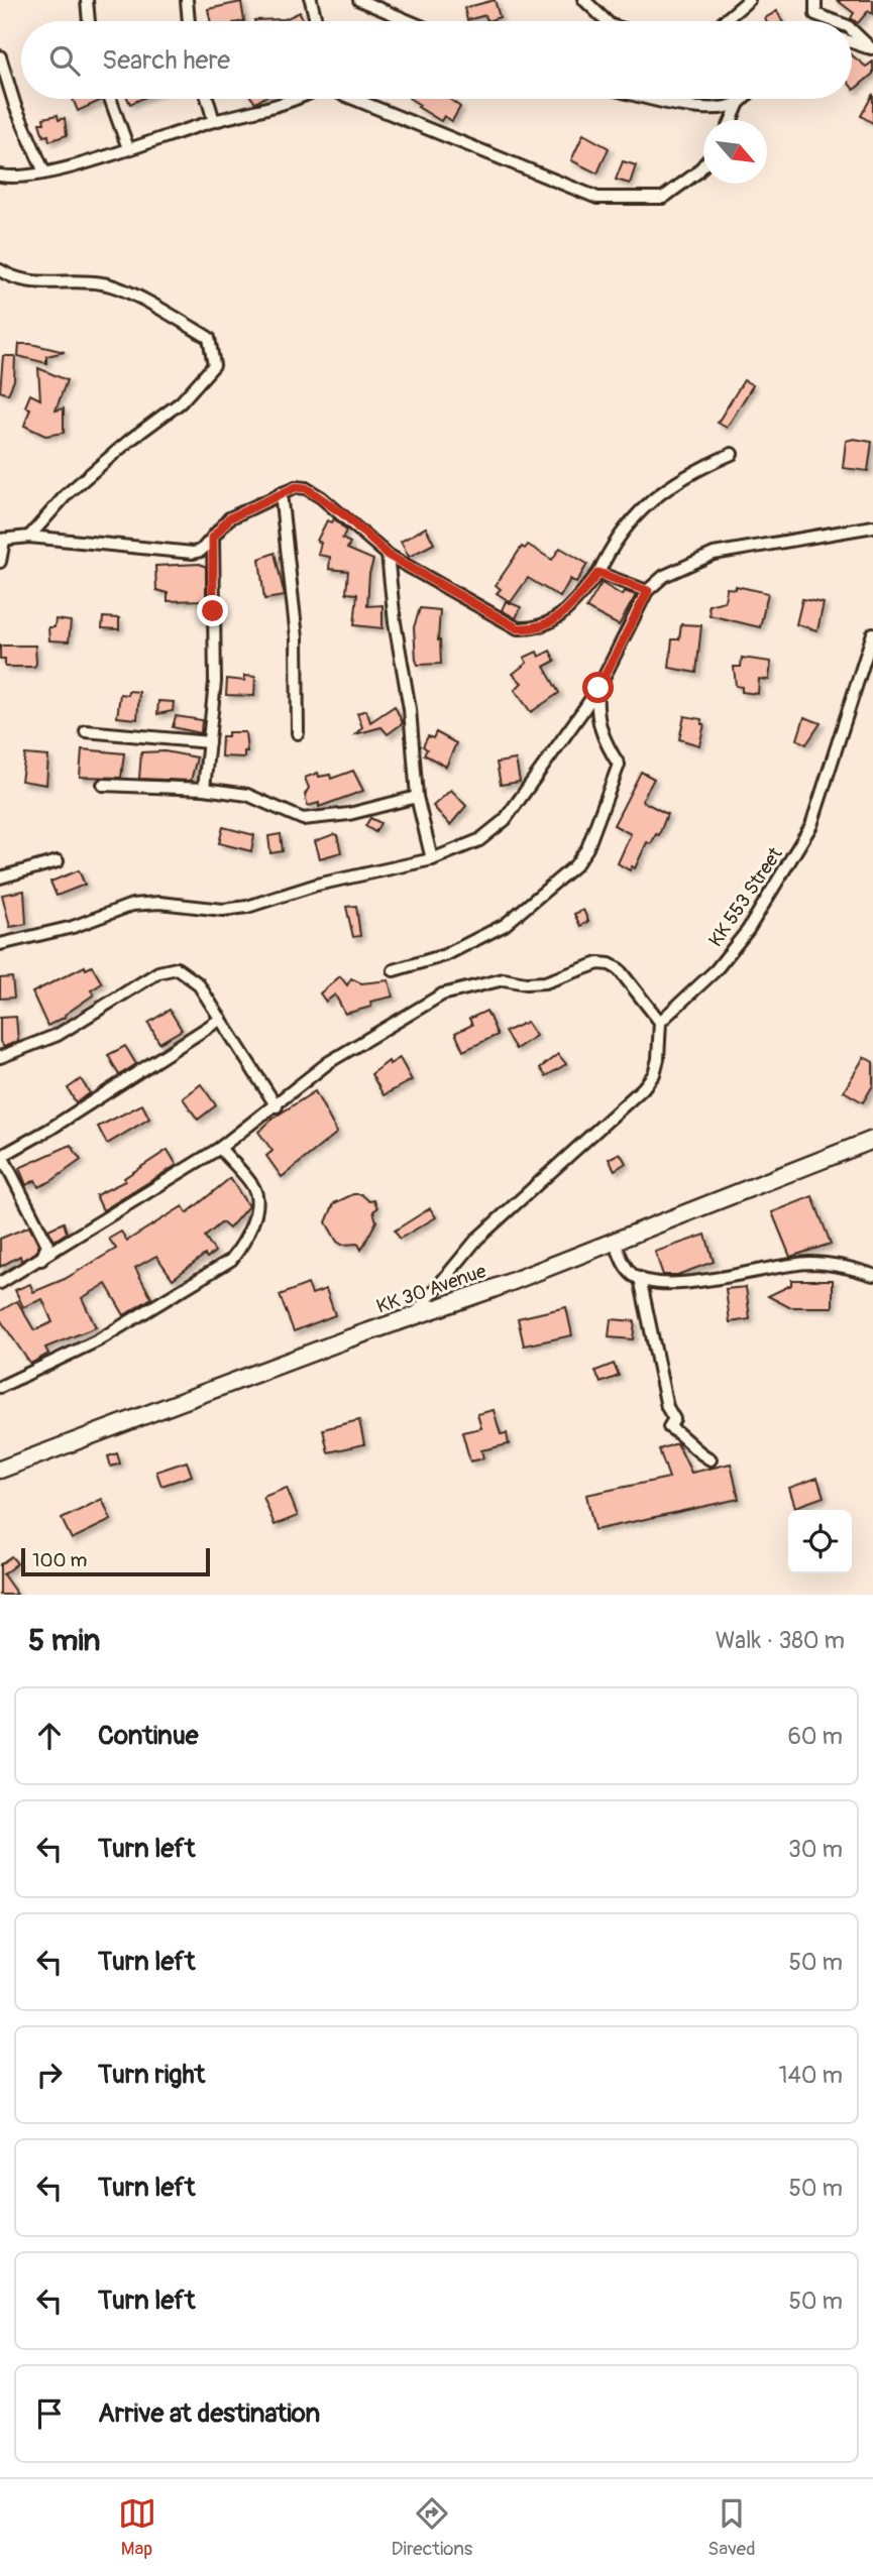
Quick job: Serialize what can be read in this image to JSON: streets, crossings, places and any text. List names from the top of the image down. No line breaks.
{"streets":{"main road":["KK 30 Avenue"],"street":["KK 553 Street"]},"scale_bar":"100 m","north":"bottom right","page":{"search":"Search here","scale":"100 m","heading":["5 min","Walk · 380 m"],"list":[["Continue","60 m"],["Turn left","30 m"],["Turn left","50 m"],["Turn right","140 m"],["Turn left","50 m"],["Turn left","50 m"],"Arrive at destination"],"nav":["Map","Directions","Saved"]}}
